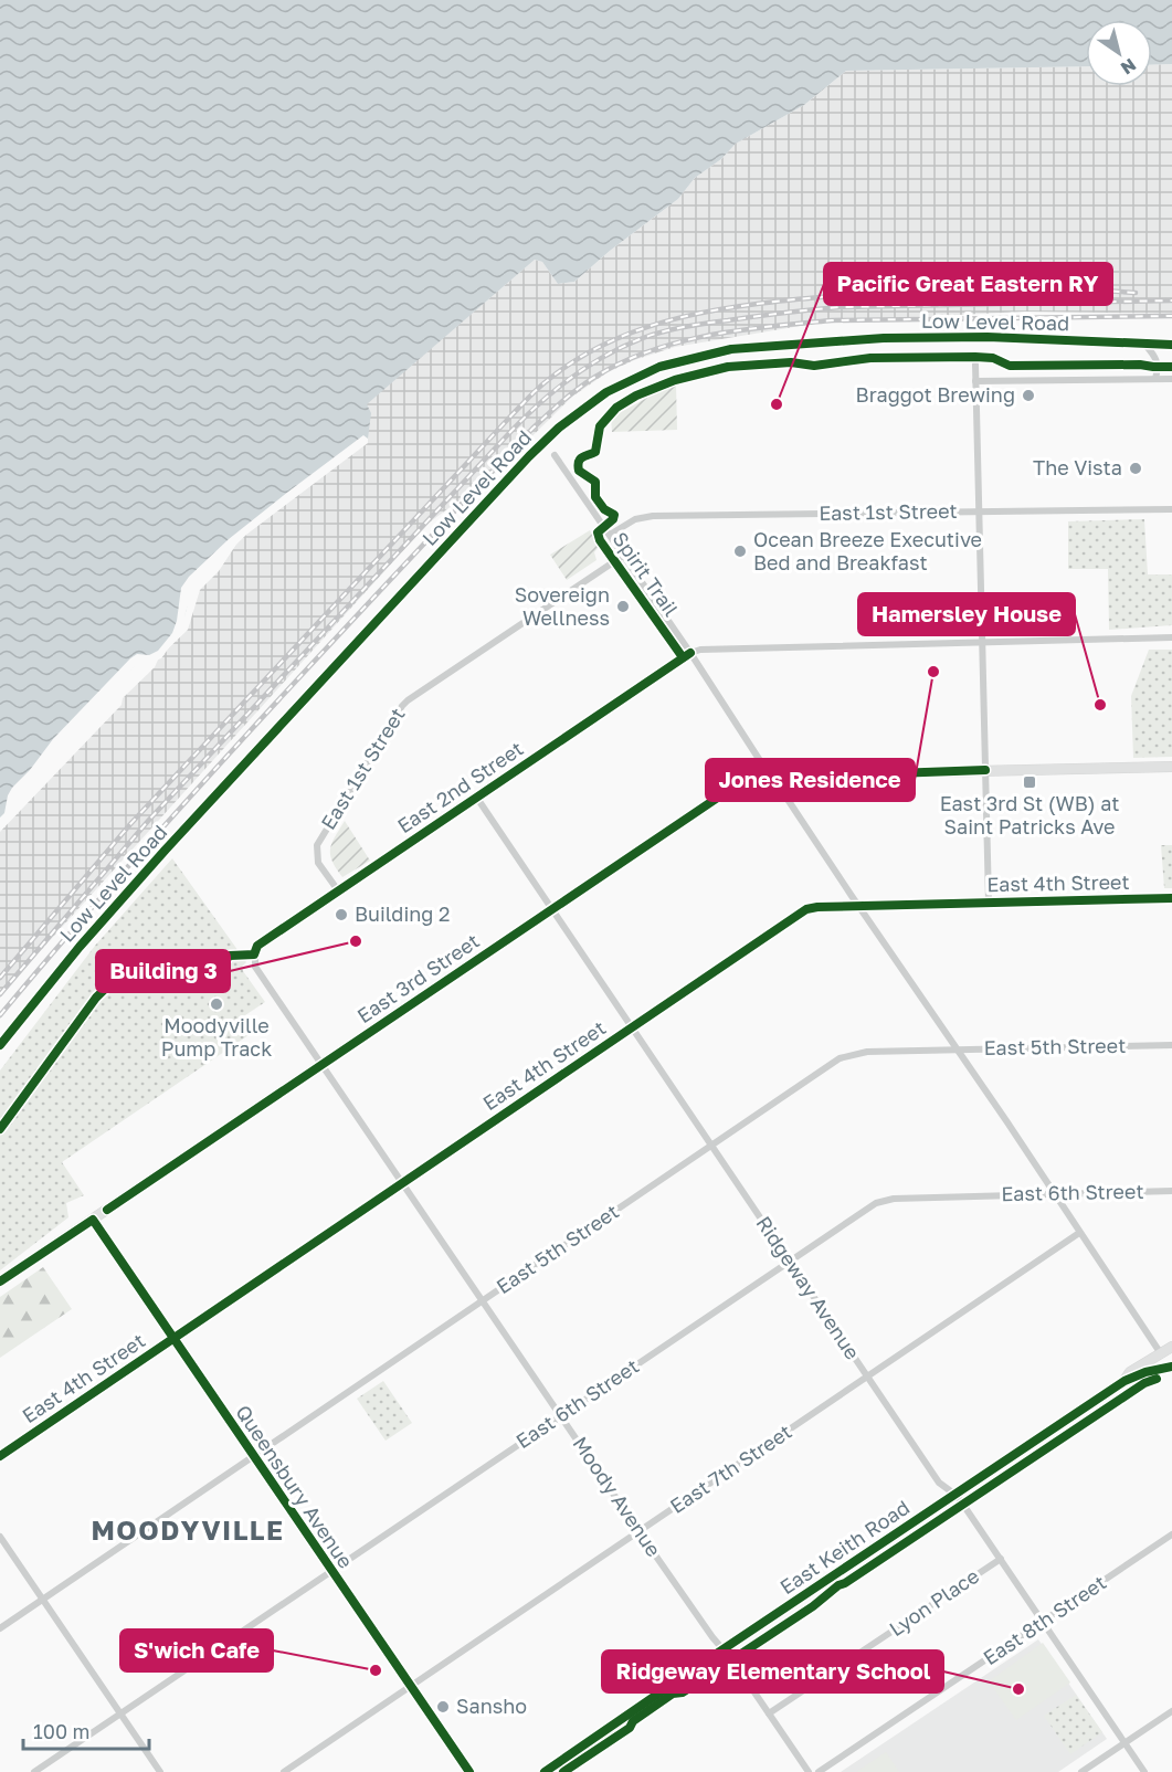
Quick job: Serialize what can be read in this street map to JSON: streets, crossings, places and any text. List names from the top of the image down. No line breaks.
{"streets":{"street":["Low Level Road","East 1st Street","East 2nd Street","East 4th Street","East 3rd Street","East 5th Street","East 6th Street","Ridgeway Avenue","East 7th Street","Queensbury Avenue","Moody Avenue","East Keith Road","Lyon Place","East 8th Street"],"cycle path":["Spirit Trail"]},"crossings":[["East 1st Street","East 2nd Street"],["East 2nd Street","Ridgeway Avenue"],["East 2nd Street","Moody Avenue"],["East 4th Street","Ridgeway Avenue"],["East 4th Street","Queensbury Avenue"],["East 4th Street","Moody Avenue"],["East 3rd Street","Ridgeway Avenue"],["East 3rd Street","Queensbury Avenue"],["East 3rd Street","Moody Avenue"],["East 5th Street","Ridgeway Avenue"],["East 5th Street","Queensbury Avenue"],["East 5th Street","Moody Avenue"],["East 6th Street","Ridgeway Avenue"],["East 6th Street","Queensbury Avenue"],["East 6th Street","Moody Avenue"],["Ridgeway Avenue","East 7th Street"],["Ridgeway Avenue","East Keith Road"],["Ridgeway Avenue","Lyon Place"],["Ridgeway Avenue","East 8th Street"],["East 7th Street","Queensbury Avenue"],["East 7th Street","Moody Avenue"],["Moody Avenue","East Keith Road"],["Moody Avenue","Lyon Place"]],"districts":["MOODYVILLE"],"places":{"other":["Braggot Brewing","Pacific Great Eastern RY","The Vista","Ocean Breeze Executive Bed and Breakfast","Sovereign Wellness","Jones Residence","Hamersley House","Building 2","Building 3","Moodyville Pump Track","S'wich Cafe","Ridgeway Elementary School","Sansho"],"transit":["East 3rd St (WB) at Saint Patricks Ave"]},"scale_bar":"100 m","north":"bottom right"}
